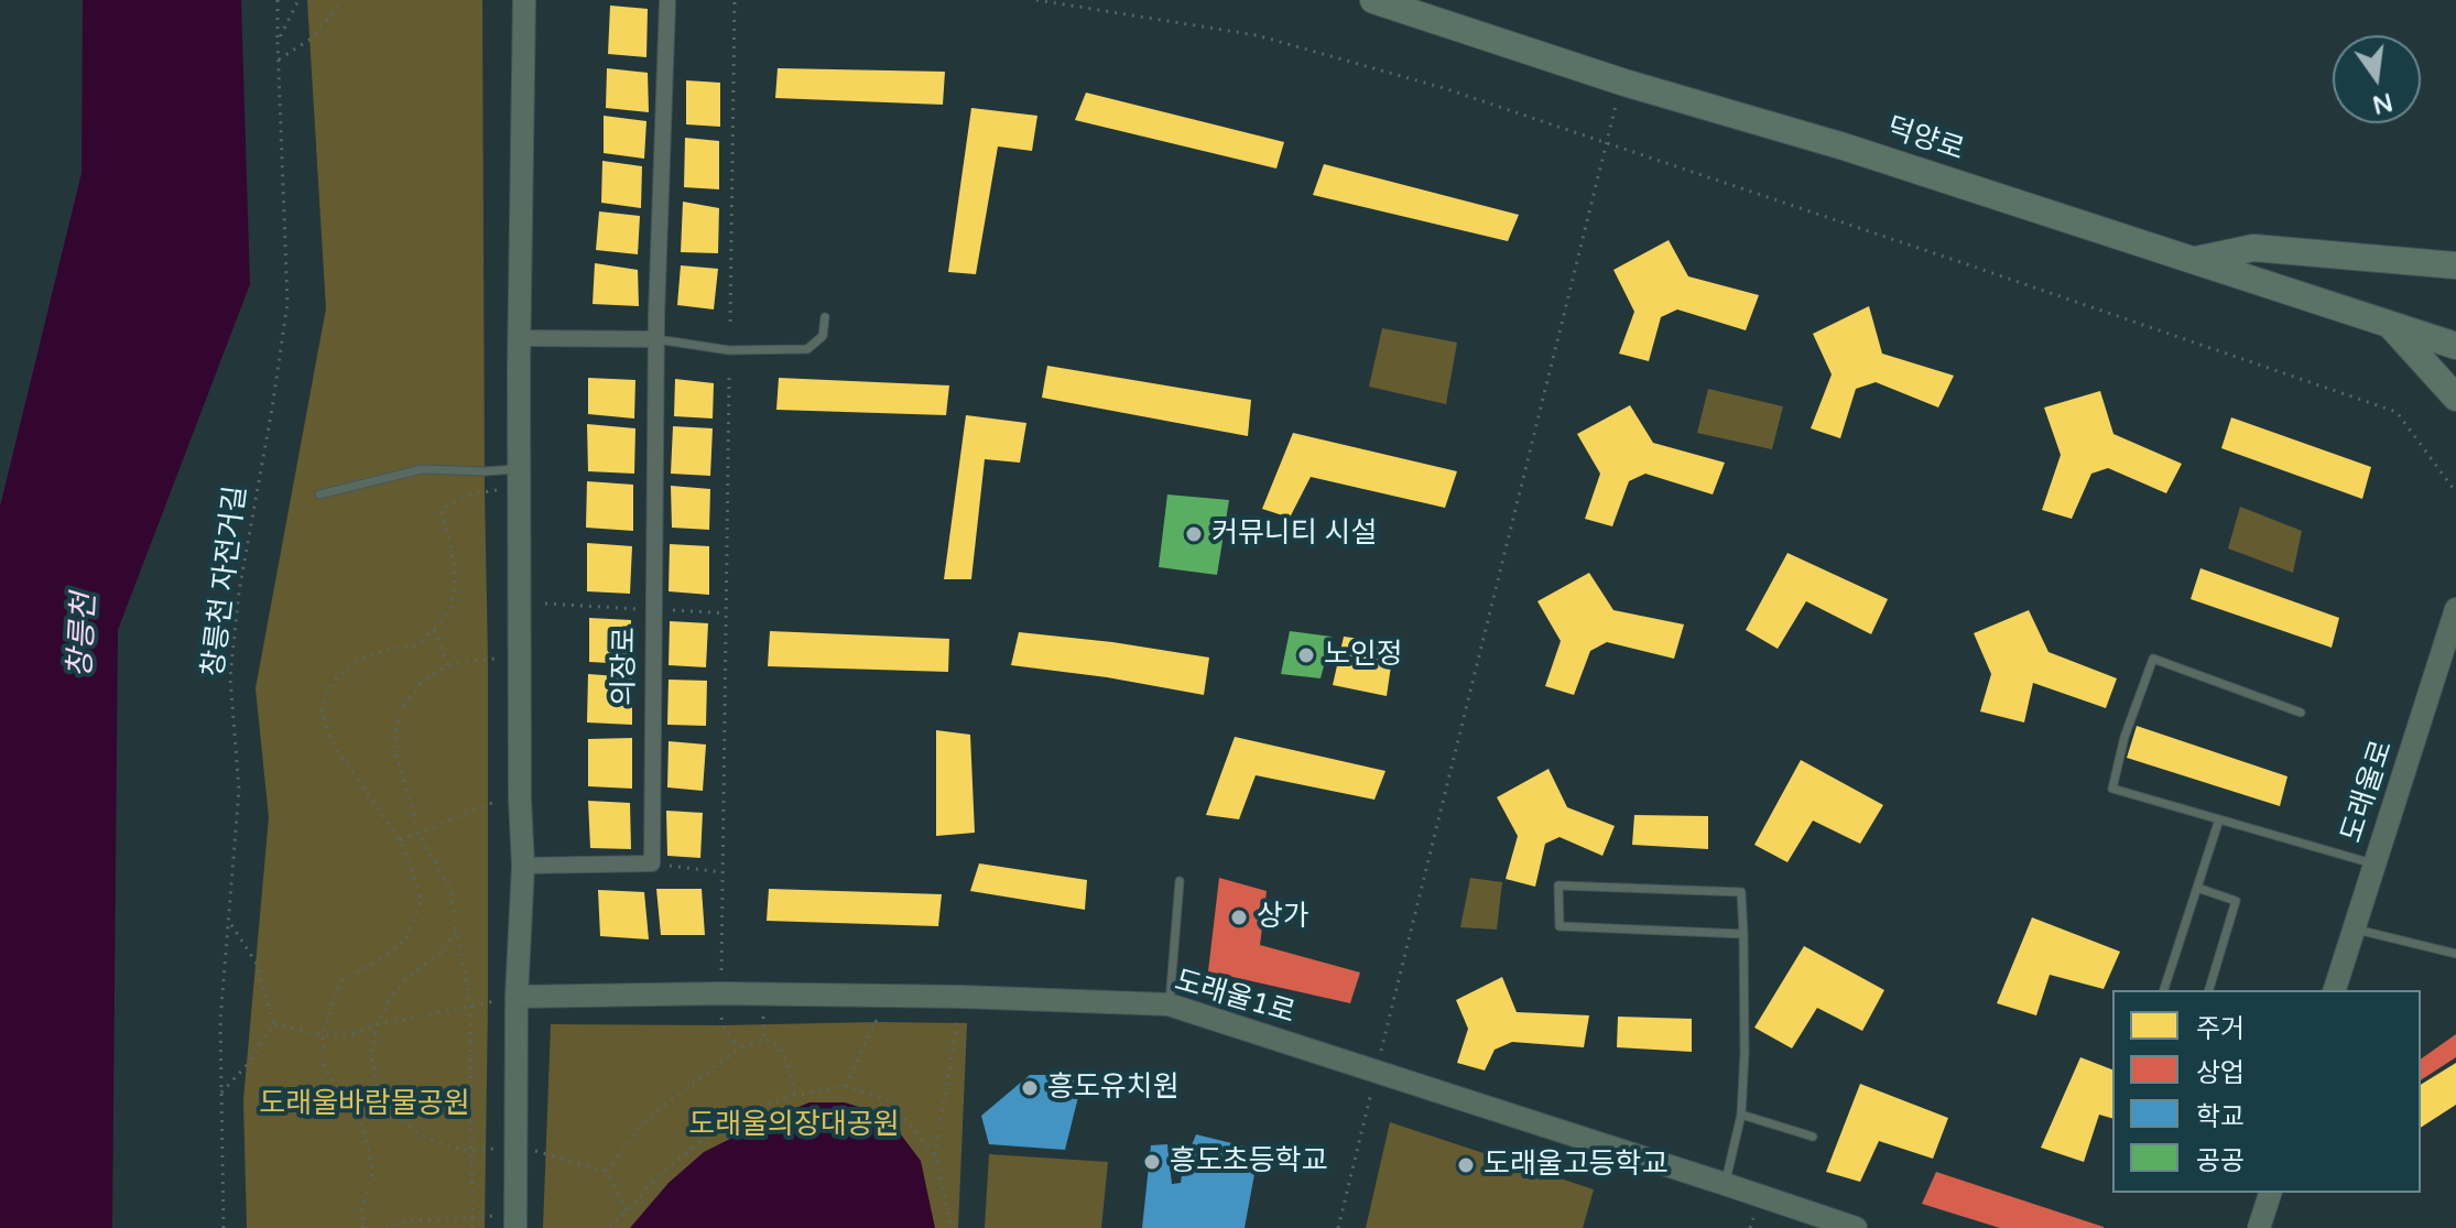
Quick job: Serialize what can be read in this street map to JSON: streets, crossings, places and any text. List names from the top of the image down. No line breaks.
{"streets":{"main road":["덕양로"],"street":["의장로","도래울로","도래울1로"],"path":["창릉천 자전거길"]},"water":["창릉천"],"parks":["도래울바람물공원","도래울의장대공원"],"places":["커뮤니티 시설","노인정","상가","흥도유치원","흥도초등학교","도래울고등학교"],"legend":["주거","상업","학교","공공"],"north":"bottom"}
